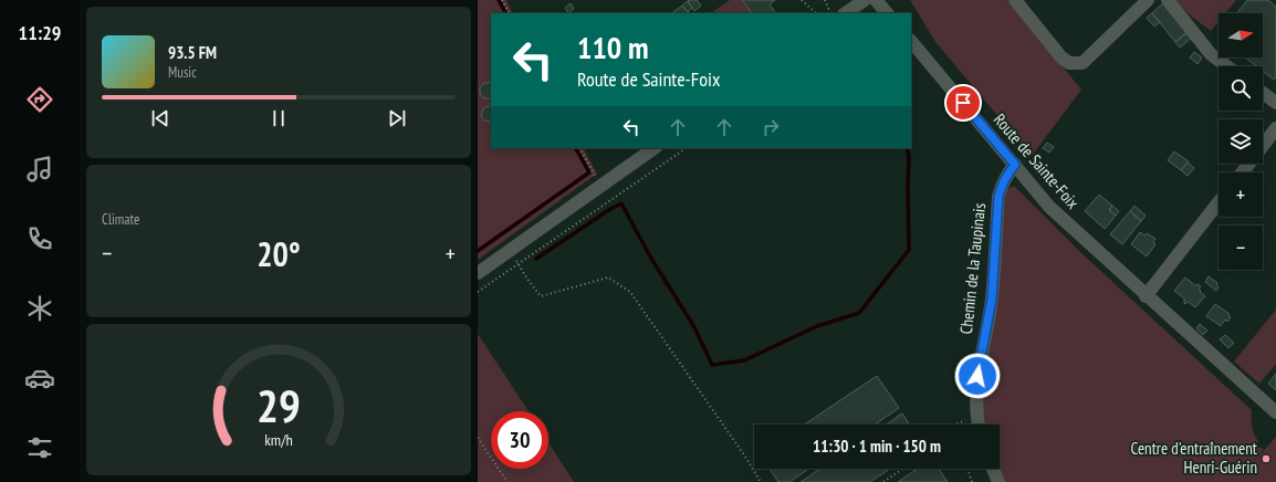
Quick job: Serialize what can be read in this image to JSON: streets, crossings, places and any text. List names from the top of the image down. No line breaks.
{"streets":{"street":["Route de Sainte-Foix","Chemin de la Taupinais"]},"crossings":[["Route de Sainte-Foix","Chemin de la Taupinais"]],"places":["Centre d'entraînement Henri-Guérin"],"north":"right","page":{"tabs":"11:29","map_buttons":["+","−"],"turn":["110 m","Route de Sainte-Foix"],"song":["93.5 FM","Music"],"tile":"Climate","heat":["−","20°","+"],"limit":"30","trip":"11:30 · 1 min · 150 m","gauge":["29","km/h"]}}
